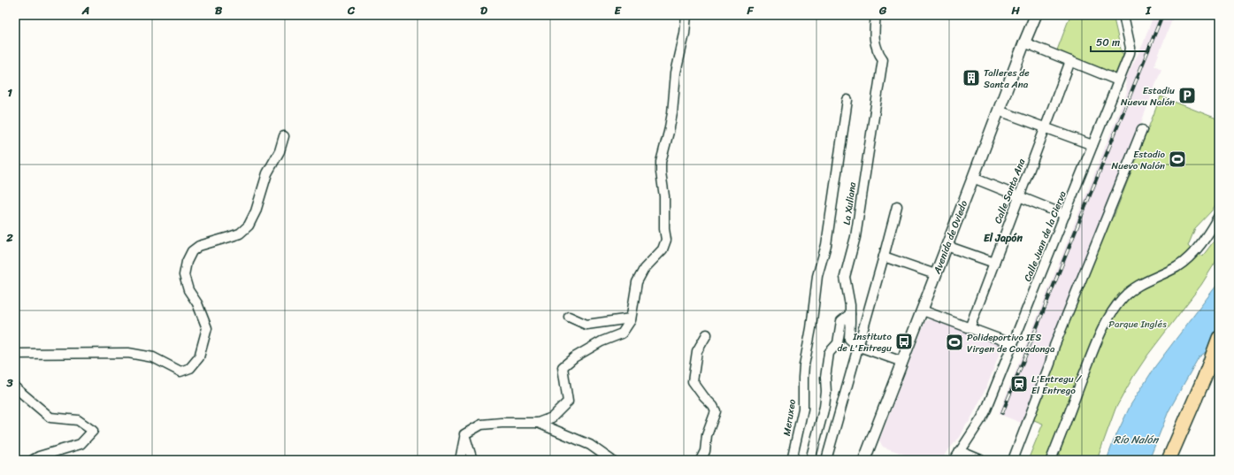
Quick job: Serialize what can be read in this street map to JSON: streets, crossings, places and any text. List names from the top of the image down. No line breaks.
{"streets":{"street":["Calle Santa Ana","La Xuliana","Calle Juan de la Cierva","Avenida de Oviedo","Meruxeo"]},"crossings":[["La Xuliana","Meruxeo"]],"districts":["El Japón"],"water":["Río Nalón"],"parks":["Parque Inglés"],"places":{"building":["Talleres de Santa Ana"],"parking":["Estadiu Nuevu Nalón"],"sports":["Estadio Nuevo Nalón","Polideportivo IES Virgen de Covadonga"],"bus stop":["Instituto de L'Entregu"],"station":["L'Entregu / El Entrego"]},"scale_bar":"50 m","grid":{"columns":["A","B","C","D","E","F","G","H","I"],"rows":["1","2","3"]}}
